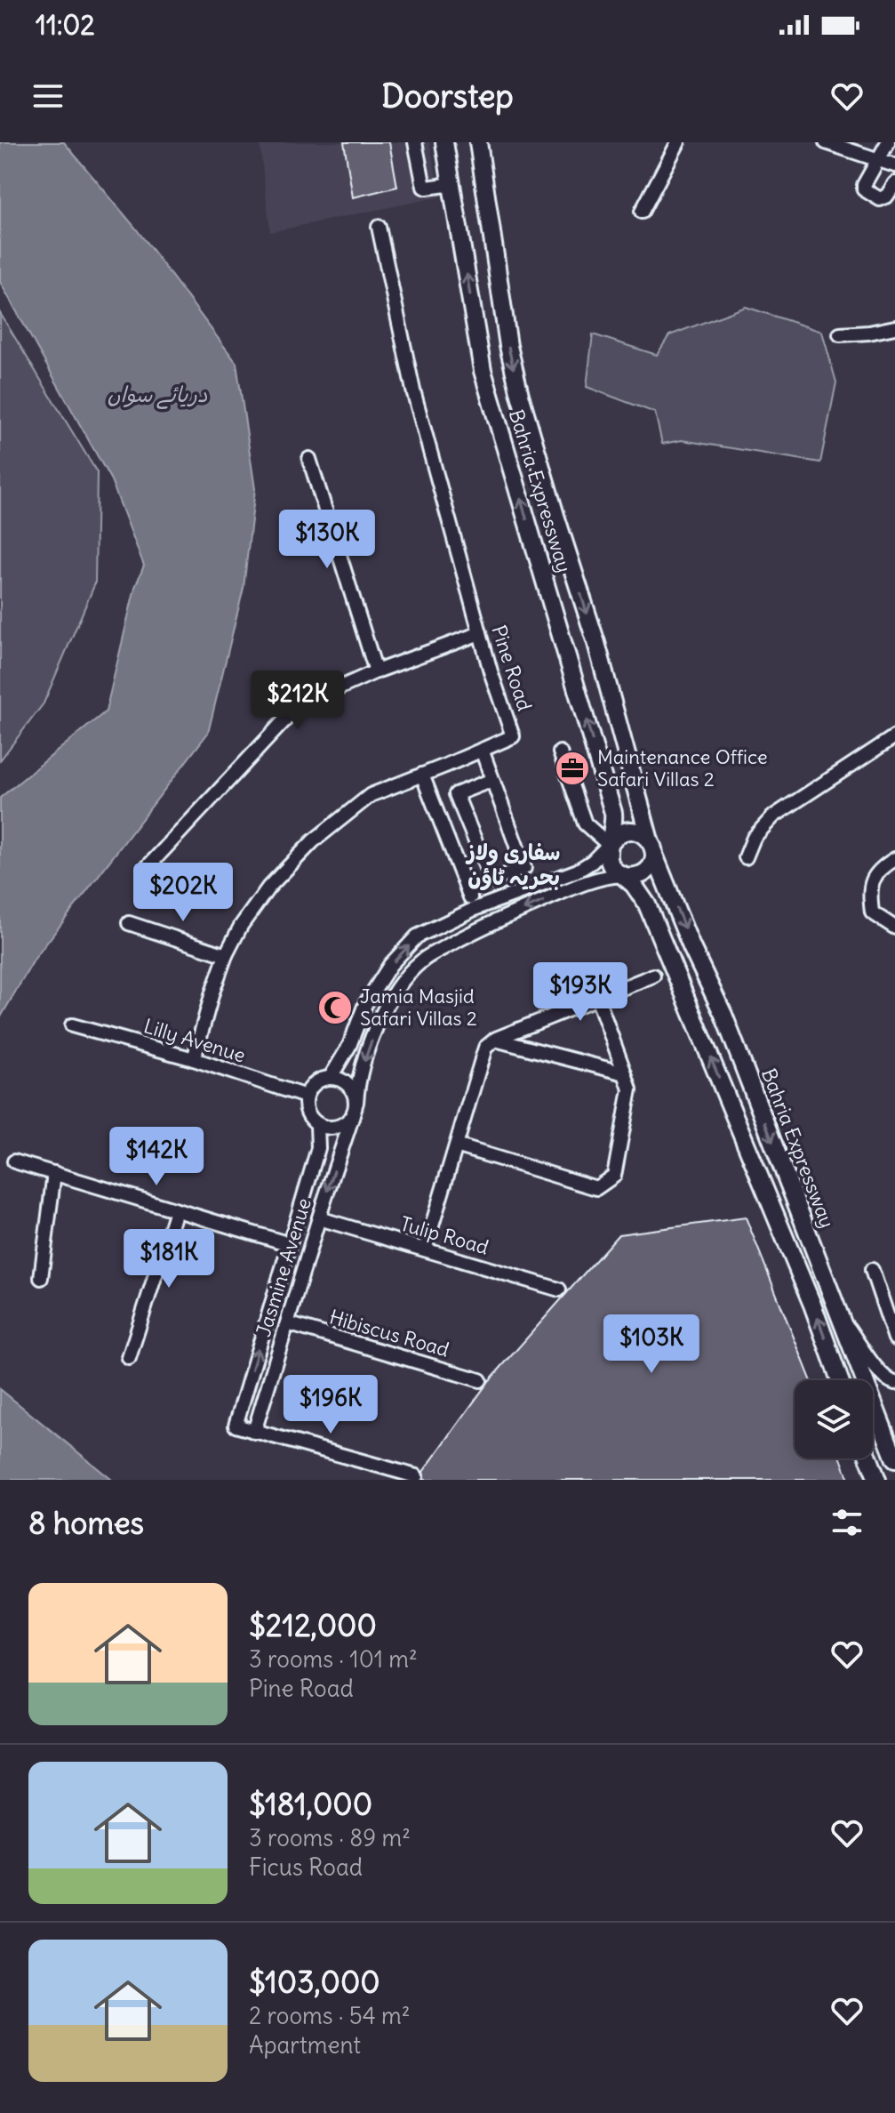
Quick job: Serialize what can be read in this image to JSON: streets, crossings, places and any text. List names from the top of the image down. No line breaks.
{"streets":{"main road":["Bahria Expressway"],"street":["Pine Road","Lilly Avenue","Tulip Road","Jasmine Avenue","Hibiscus Road"]},"crossings":[["Bahria Expressway","Jasmine Avenue"],["Pine Road","Lilly Avenue"],["Lilly Avenue","Jasmine Avenue"],["Tulip Road","Jasmine Avenue"],["Jasmine Avenue","Hibiscus Road"]],"districts":["سفاری ولاز بحریہ ٹاؤن"],"water":["دریائے سواں"],"places":{"office":["Maintenance Office Safari Villas 2"],"mosque":["Jamia Masjid Safari Villas 2"]},"page":{"status":"11:02","header":"Doorstep","price":["$130K","$212K","$202K","$193K","$142K","$181K","$103K","$196K"],"heading":"8 homes","list":[{"name":"$212,000","note":"3 rooms · 101 m² · Pine Road"},{"name":"$181,000","note":"3 rooms · 89 m² · Ficus Road"},{"name":"$103,000","note":"2 rooms · 54 m² · Apartment"}]}}
